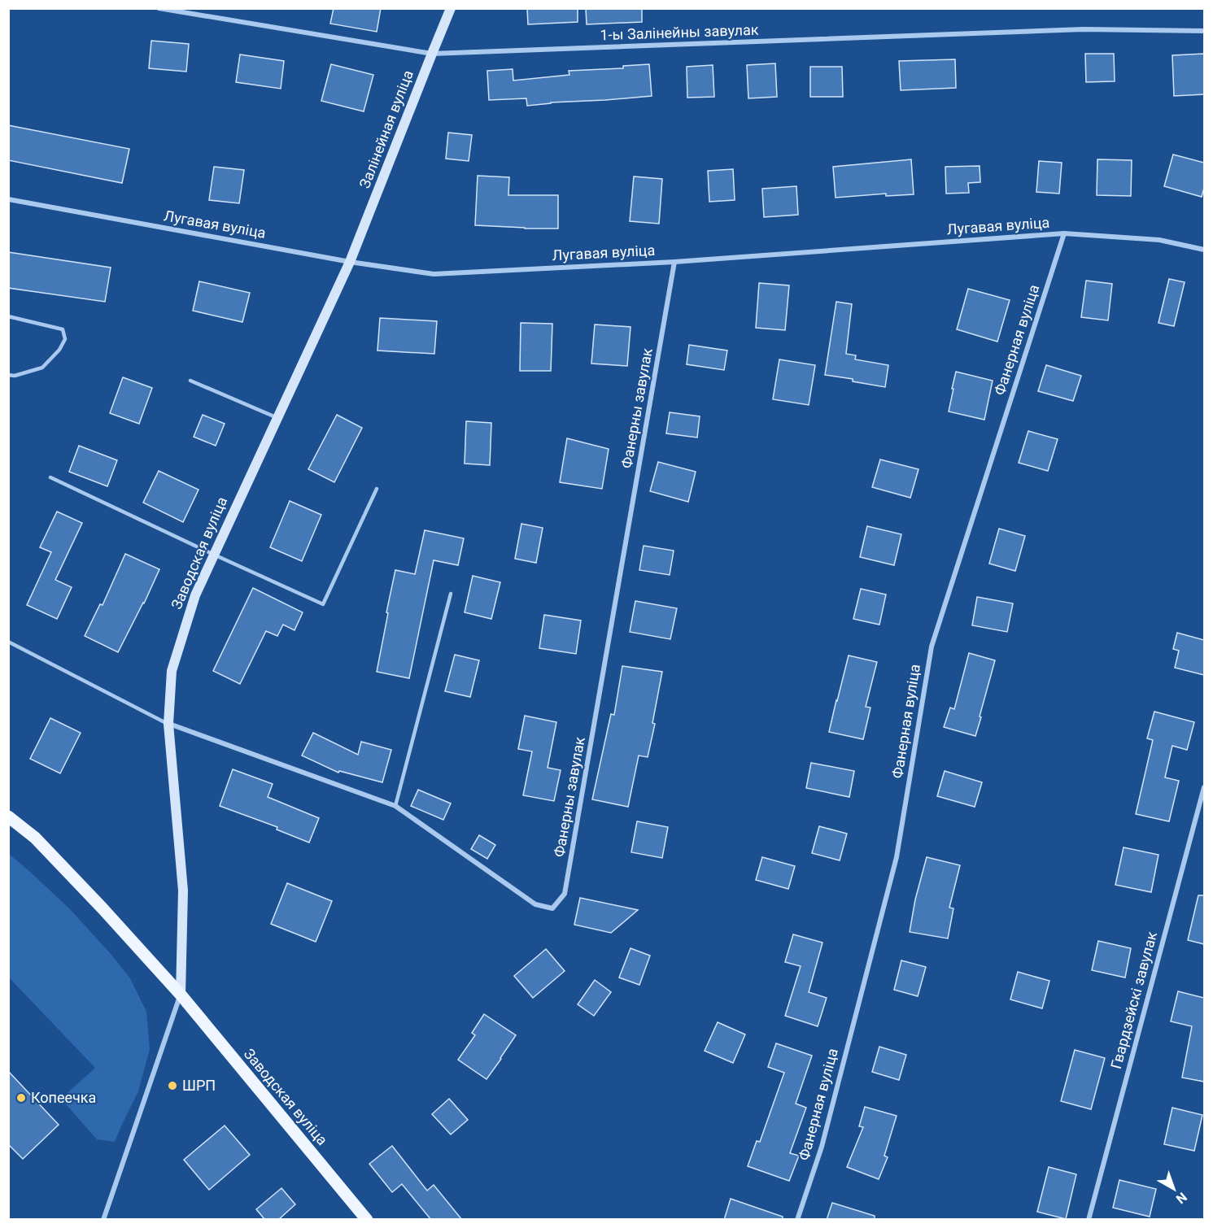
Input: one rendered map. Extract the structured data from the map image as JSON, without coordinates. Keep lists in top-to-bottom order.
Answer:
{
  "streets": {
    "main road": ["Заводская вуліца"],
    "street": [
      "1-ы Залінейны завулак",
      "Залінейная вуліца",
      "Лугавая вуліца",
      "Фанерная вуліца",
      "Фанерны завулак",
      "Гвардзейскі завулак"
    ]
  },
  "crossings": [
    ["1-ы Залінейны завулак", "Залінейная вуліца"],
    ["Залінейная вуліца", "Лугавая вуліца"],
    ["Залінейная вуліца", "Заводская вуліца"],
    ["Лугавая вуліца", "Фанерная вуліца"],
    ["Лугавая вуліца", "Фанерны завулак"],
    ["Лугавая вуліца", "Заводская вуліца"],
    ["Фанерны завулак", "Заводская вуліца"]
  ],
  "places": ["ШРП", "Копеечка"],
  "north": "bottom right"
}
